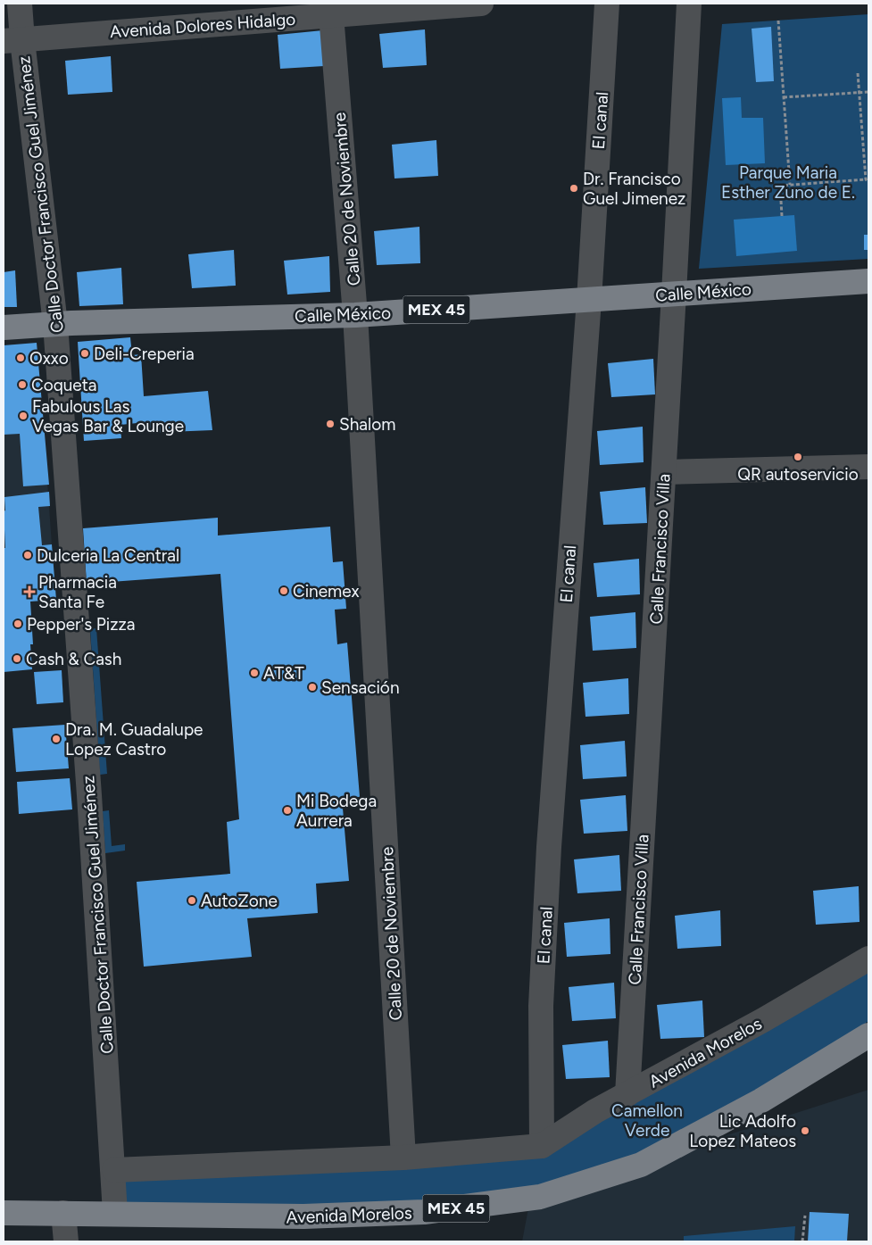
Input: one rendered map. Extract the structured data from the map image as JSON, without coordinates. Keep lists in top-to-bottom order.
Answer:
{
  "streets": {
    "main road": ["Calle México", "MEX 45", "Avenida Morelos"],
    "street": [
      "Avenida Dolores Hidalgo",
      "El canal",
      "Calle Doctor Francisco Guel Jiménez",
      "Calle 20 de Noviembre",
      "Calle Francisco Villa"
    ]
  },
  "crossings": [
    ["Avenida Dolores Hidalgo", "Calle Doctor Francisco Guel Jiménez"],
    ["Avenida Dolores Hidalgo", "Calle 20 de Noviembre"],
    ["El canal", "Calle México"],
    ["El canal", "Avenida Morelos"],
    ["Calle Doctor Francisco Guel Jiménez", "Calle México"],
    ["Calle Doctor Francisco Guel Jiménez", "Avenida Morelos"],
    ["Calle 20 de Noviembre", "Calle México"],
    ["Calle 20 de Noviembre", "Avenida Morelos"],
    ["Calle México", "Calle Francisco Villa"],
    ["Calle Francisco Villa", "Avenida Morelos"]
  ],
  "parks": ["Parque Maria Esther Zuno de E.", "Camellon Verde"],
  "places": {
    "other": [
      "Dr. Francisco Guel Jimenez",
      "Deli-Creperia",
      "Oxxo",
      "Coqueta",
      "Fabulous Las Vegas Bar & Lounge",
      "Shalom",
      "QR autoservicio",
      "Dulceria La Central",
      "Cinemex",
      "Pepper's Pizza",
      "Cash & Cash",
      "AT&T",
      "Sensación",
      "Dra. M. Guadalupe Lopez Castro",
      "Mi Bodega Aurrera",
      "AutoZone",
      "Lic Adolfo Lopez Mateos"
    ],
    "health": ["Pharmacia Santa Fe"]
  }
}
